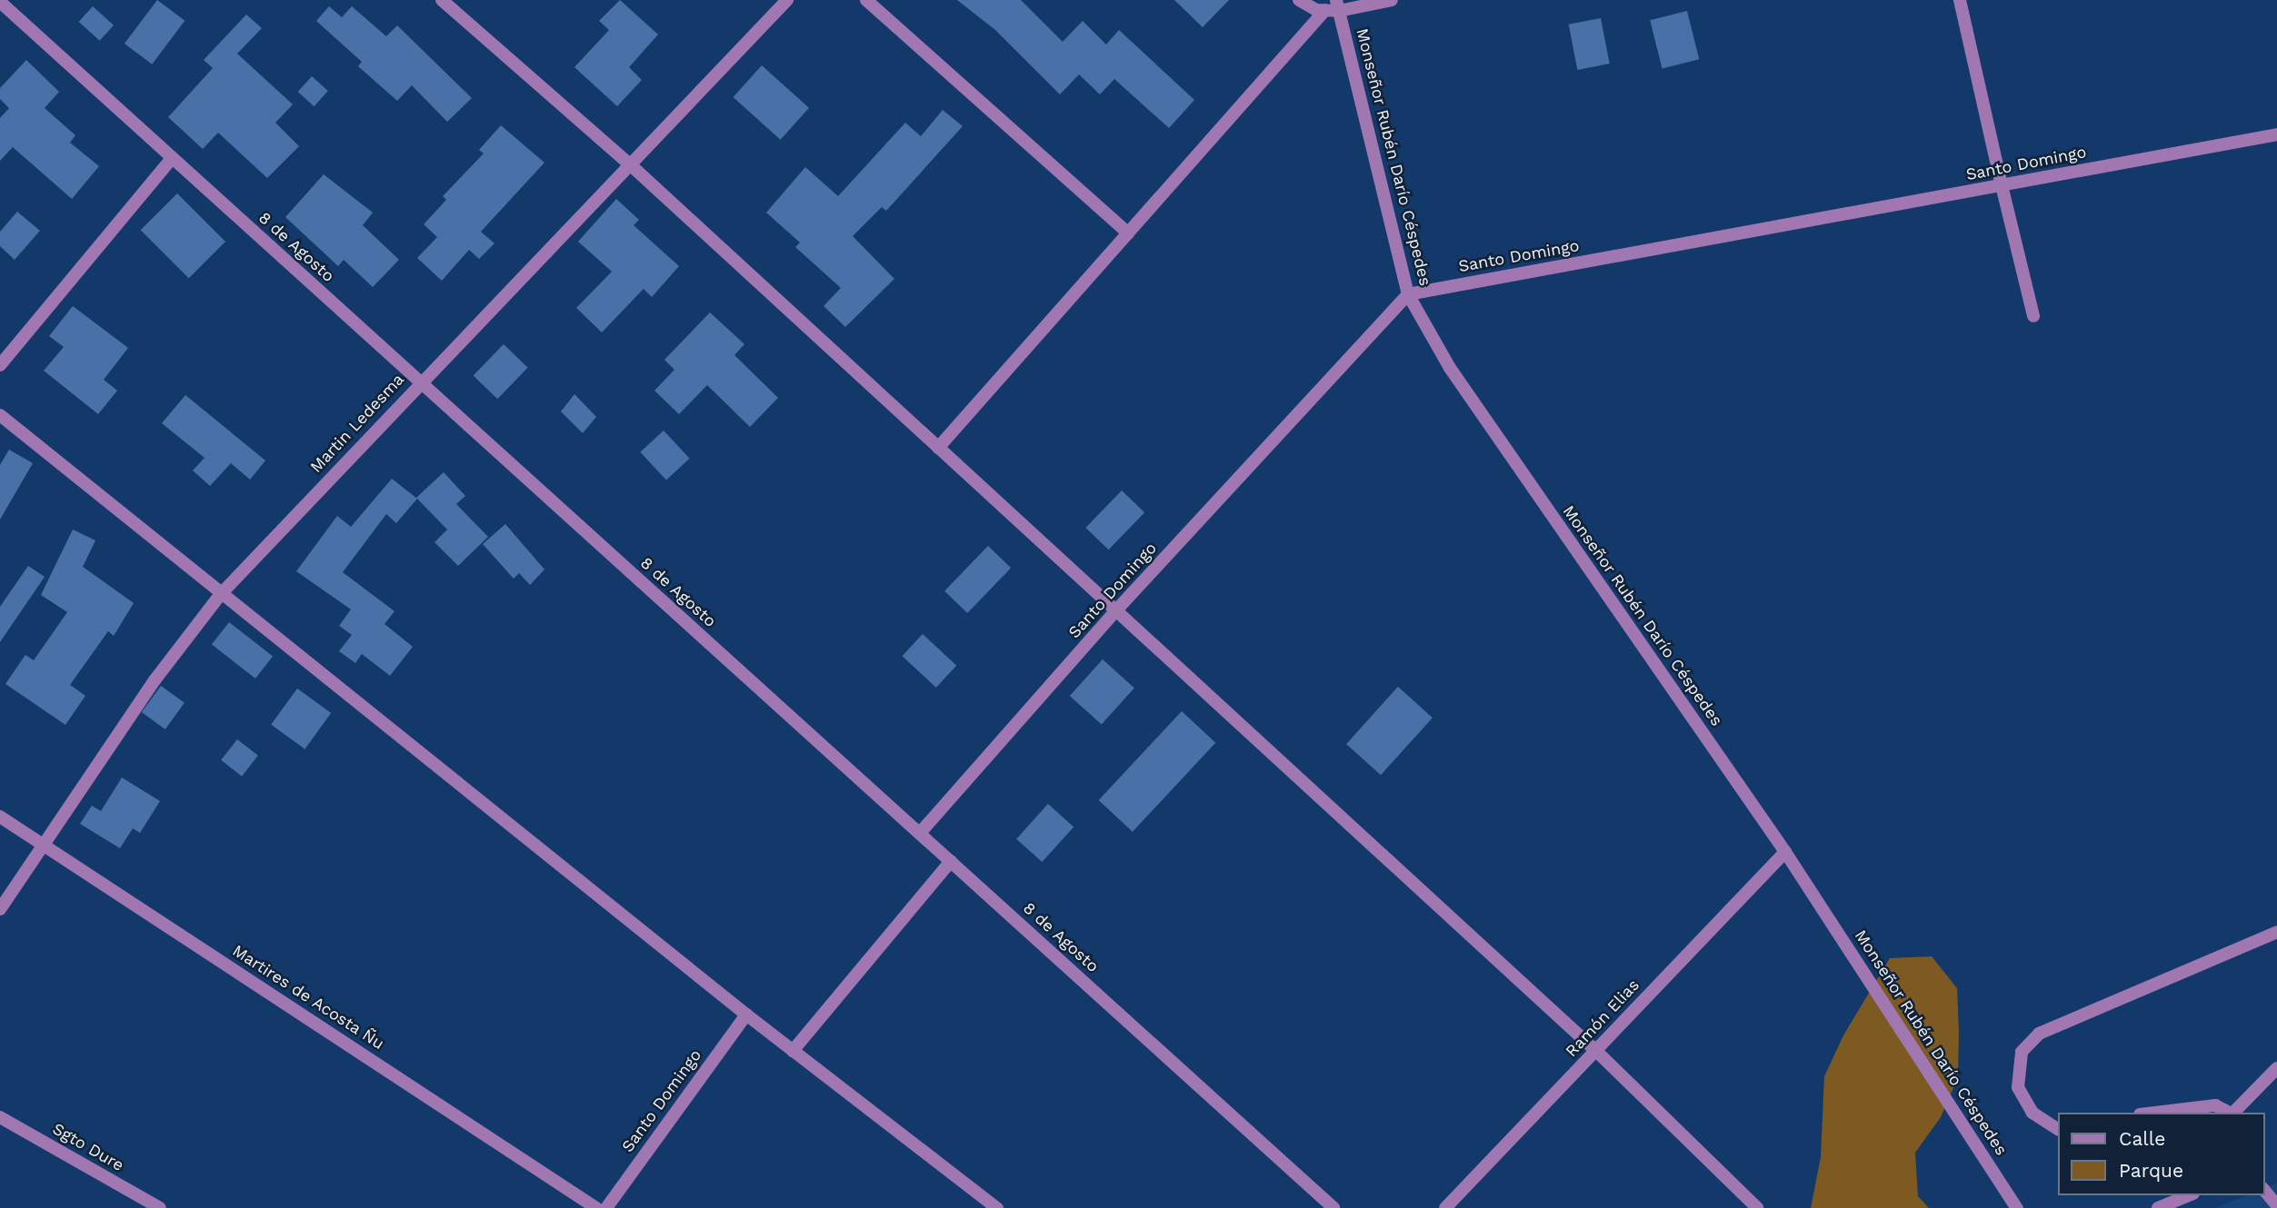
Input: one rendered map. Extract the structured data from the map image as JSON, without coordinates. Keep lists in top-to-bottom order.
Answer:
{
  "streets": {
    "street": [
      "Monseñor Rubén Darío Céspedes",
      "Santo Domingo",
      "8 de Agosto",
      "Martin Ledesma",
      "Martires de Acosta Ñu",
      "Ramón Elias",
      "Sgto Dure"
    ]
  },
  "crossings": [
    ["Monseñor Rubén Darío Céspedes", "Santo Domingo"],
    ["Monseñor Rubén Darío Céspedes", "Ramón Elias"],
    ["Santo Domingo", "8 de Agosto"],
    ["8 de Agosto", "Martin Ledesma"],
    ["Martin Ledesma", "Martires de Acosta Ñu"]
  ],
  "legend": ["Calle", "Parque"]
}
